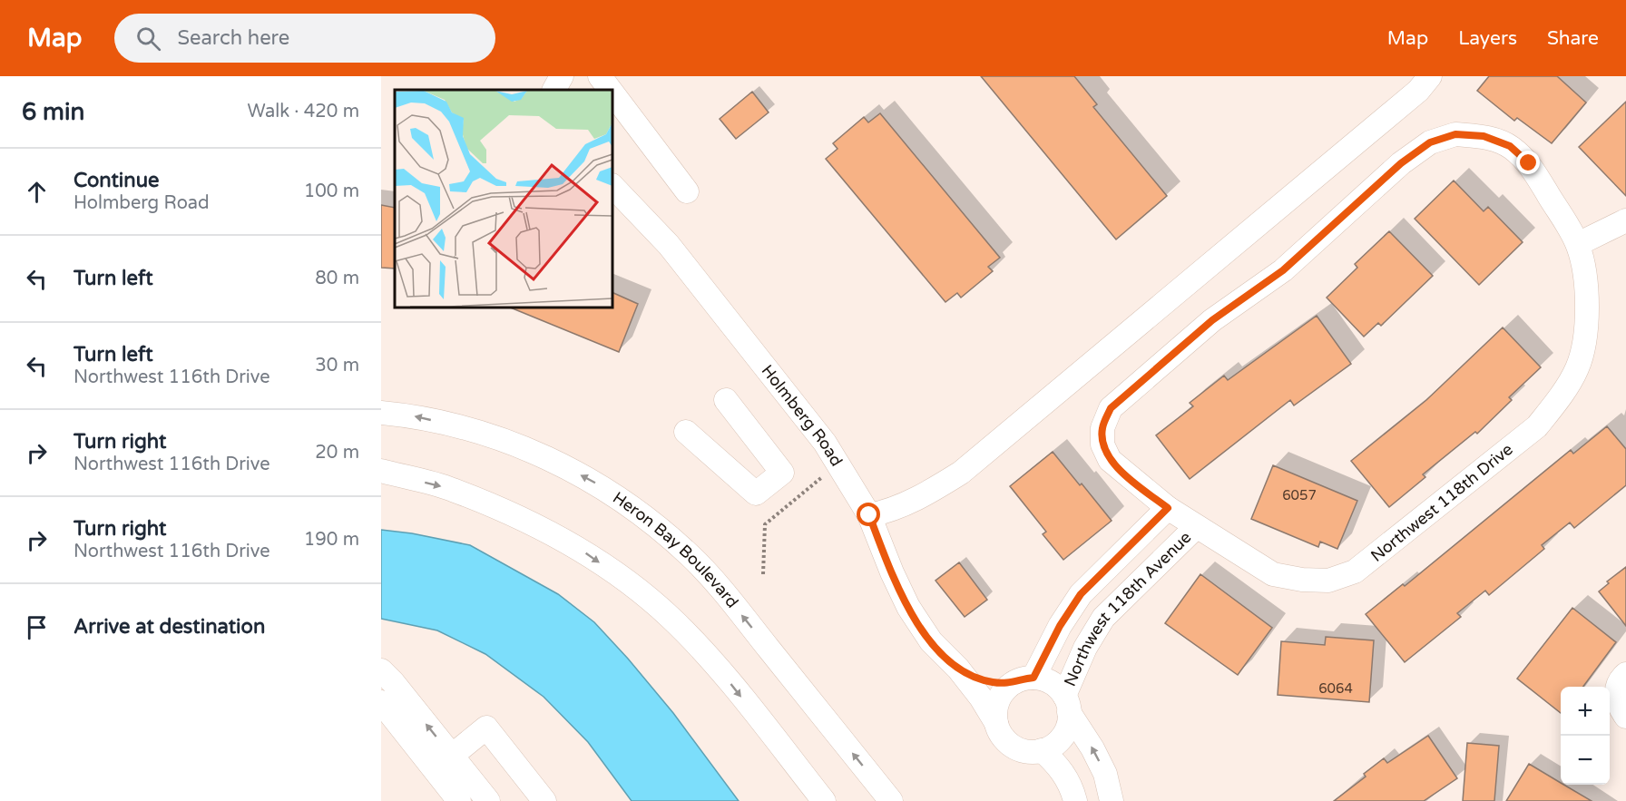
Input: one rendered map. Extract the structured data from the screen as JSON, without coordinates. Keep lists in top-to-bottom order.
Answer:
{
  "streets": {
    "street": [
      "Holmberg Road",
      "Northwest 118th Drive",
      "Heron Bay Boulevard",
      "Northwest 118th Avenue"
    ]
  },
  "crossings": [
    ["Holmberg Road", "Northwest 118th Avenue"],
    ["Northwest 118th Drive", "Northwest 118th Avenue"]
  ],
  "house_numbers": ["6057", "6064"],
  "page": {
    "header": "Map",
    "search": "Search here",
    "nav": ["Map", "Layers", "Share"],
    "heading": ["6 min", "Walk · 420 m"],
    "list": [
      ["Continue", "Holmberg Road", "100 m"],
      ["Turn left", "80 m"],
      ["Turn left", "Northwest 116th Drive", "30 m"],
      ["Turn right", "Northwest 116th Drive", "20 m"],
      ["Turn right", "Northwest 116th Drive", "190 m"],
      "Arrive at destination"
    ],
    "map_buttons": ["+", "−"]
  }
}
